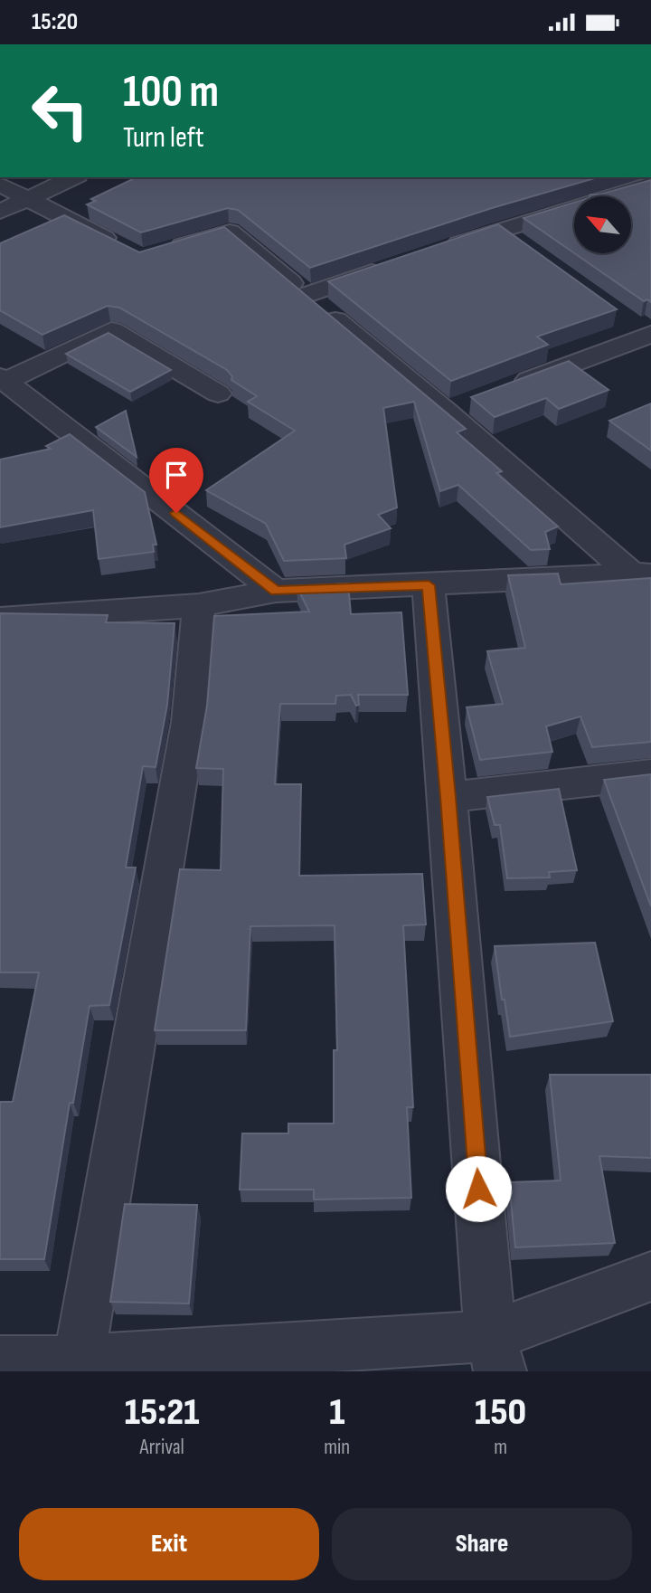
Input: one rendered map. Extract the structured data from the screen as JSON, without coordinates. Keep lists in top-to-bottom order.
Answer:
{
  "north": "top left",
  "page": {
    "status": "15:20",
    "turn": ["100 m", "Turn left"],
    "eta": [
      "15:21",
      "Arrival",
      "1",
      "min",
      "150",
      "m"
    ],
    "buttons": ["Exit", "Share"]
  }
}
